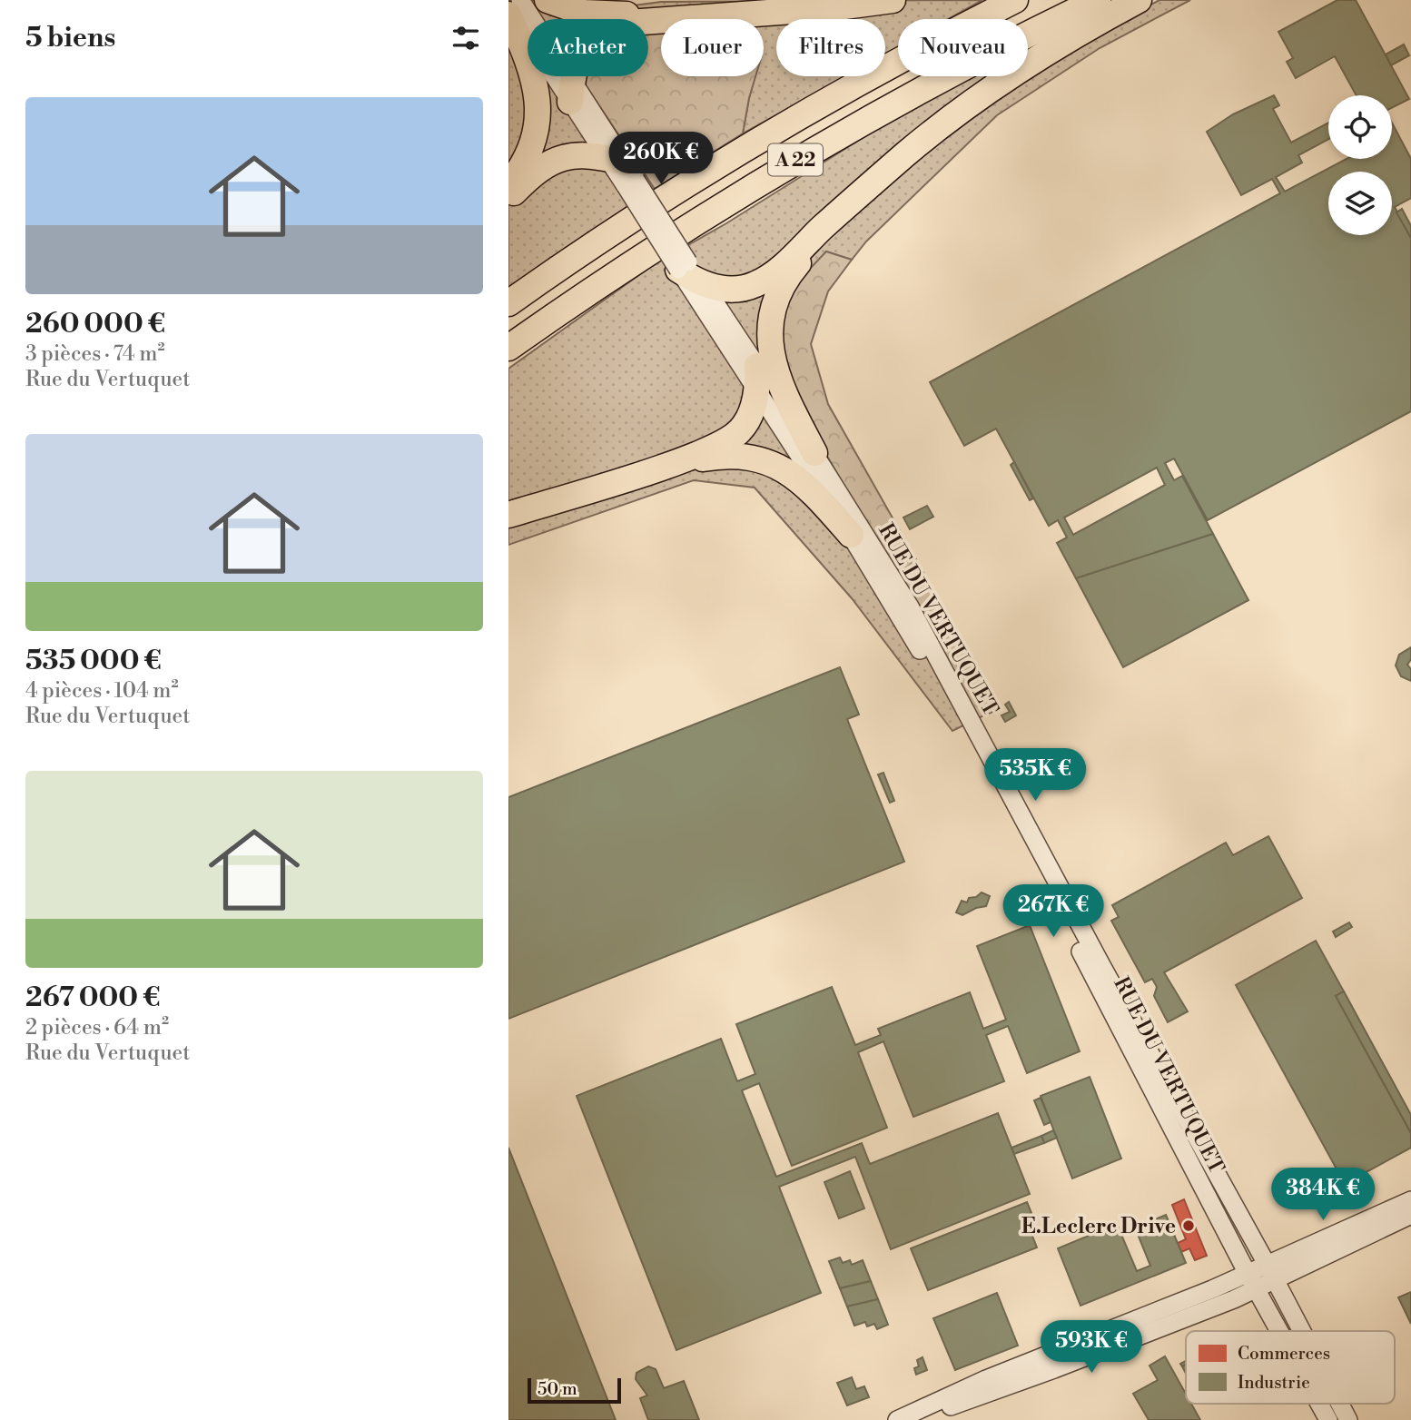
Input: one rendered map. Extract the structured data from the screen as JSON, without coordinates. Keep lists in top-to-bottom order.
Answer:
{
  "streets": {
    "highway": ["A 22"],
    "street": ["RUE DU VERTUQUET"]
  },
  "places": ["E.Leclerc Drive"],
  "legend": ["Commerces", "Industrie"],
  "scale_bar": "50 m",
  "page": {
    "heading": "5 biens",
    "chip": [
      "Acheter",
      "Louer",
      "Filtres",
      "Nouveau"
    ],
    "list": [
      {
        "name": "260 000 €",
        "note": "3 pièces · 74 m² · Rue du Vertuquet"
      },
      {
        "name": "535 000 €",
        "note": "4 pièces · 104 m² · Rue du Vertuquet"
      },
      {
        "name": "267 000 €",
        "note": "2 pièces · 64 m² · Rue du Vertuquet"
      }
    ],
    "price": [
      "260K €",
      "535K €",
      "267K €",
      "384K €",
      "593K €"
    ],
    "scale": "50 m"
  }
}
